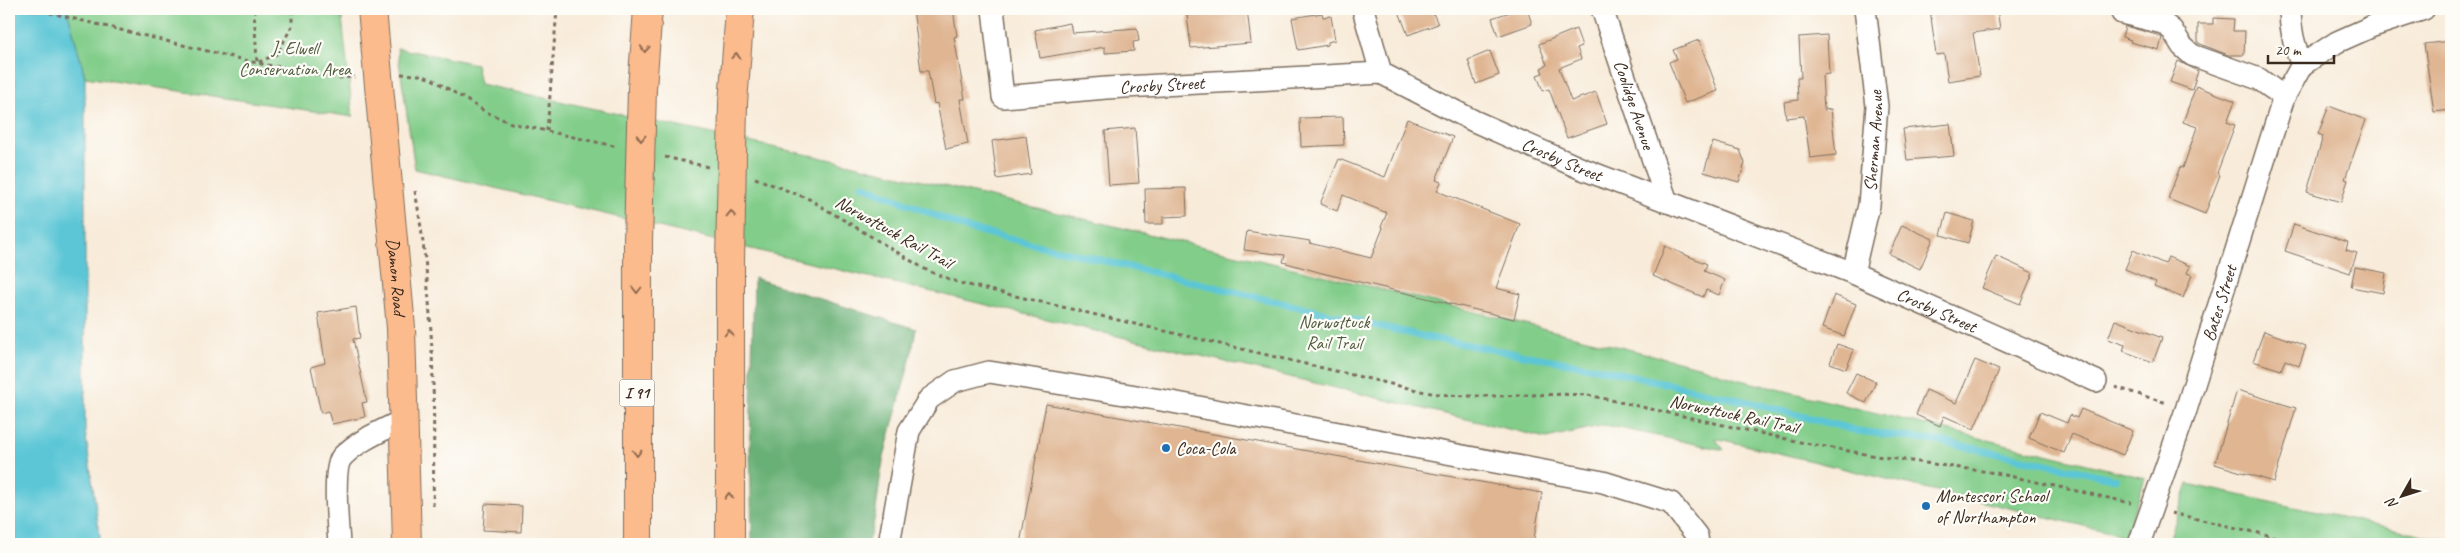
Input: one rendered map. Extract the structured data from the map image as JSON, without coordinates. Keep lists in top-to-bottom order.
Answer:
{
  "streets": {
    "main road": ["Damon Road", "I 91"],
    "street": [
      "Crosby Street",
      "Coolidge Avenue",
      "Sherman Avenue",
      "Bates Street"
    ],
    "path": ["Norwottuck Rail Trail"]
  },
  "crossings": [
    ["Crosby Street", "Coolidge Avenue"],
    ["Crosby Street", "Sherman Avenue"]
  ],
  "parks": ["J. Elwell Conservation Area", "Norwottuck Rail Trail"],
  "places": ["Coca-Cola", "Montessori School of Northampton"],
  "scale_bar": "20 m",
  "north": "bottom left"
}
